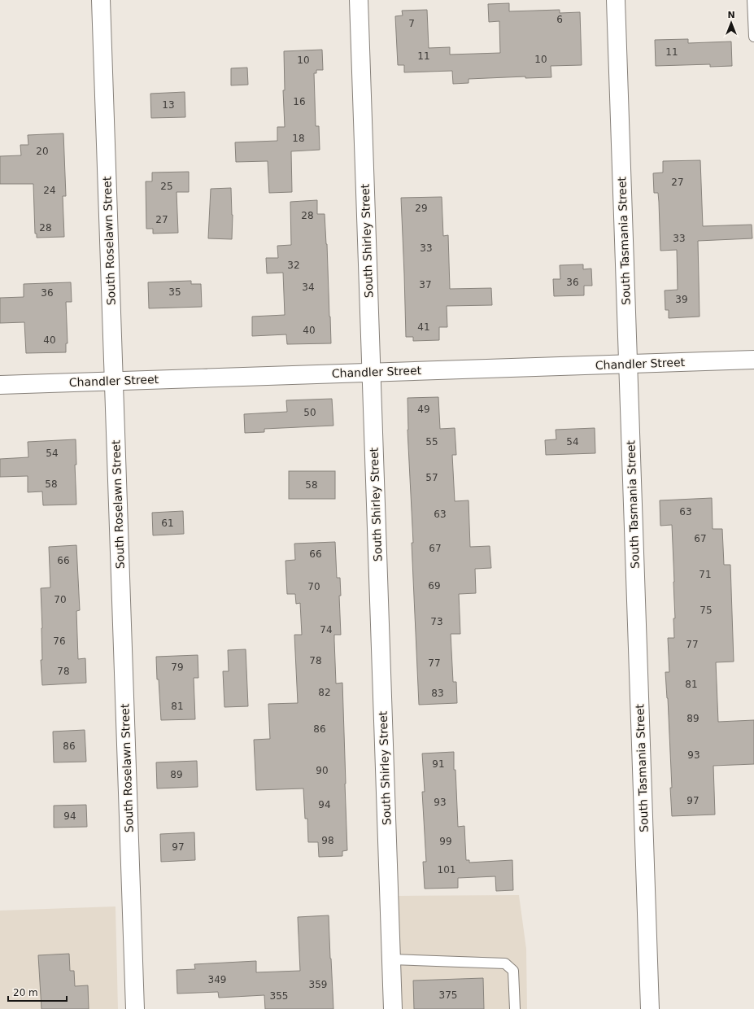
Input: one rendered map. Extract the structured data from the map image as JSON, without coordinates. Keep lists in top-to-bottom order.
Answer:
{
  "streets": {
    "street": [
      "South Roselawn Street",
      "South Shirley Street",
      "South Tasmania Street",
      "Chandler Street"
    ]
  },
  "crossings": [
    ["South Roselawn Street", "Chandler Street"],
    ["South Shirley Street", "Chandler Street"],
    ["South Tasmania Street", "Chandler Street"]
  ],
  "house_numbers": [
    "6",
    "7",
    "11",
    "11",
    "10",
    "10",
    "16",
    "13",
    "18",
    "20",
    "27",
    "25",
    "24",
    "29",
    "28",
    "27",
    "28",
    "33",
    "33",
    "32",
    "36",
    "37",
    "34",
    "35",
    "36",
    "39",
    "41",
    "40",
    "40",
    "49",
    "50",
    "55",
    "54",
    "54",
    "57",
    "58",
    "58",
    "63",
    "63",
    "61",
    "67",
    "67",
    "66",
    "66",
    "71",
    "69",
    "70",
    "70",
    "75",
    "73",
    "74",
    "76",
    "77",
    "78",
    "77",
    "79",
    "78",
    "81",
    "82",
    "83",
    "81",
    "89",
    "86",
    "86",
    "93",
    "91",
    "90",
    "89",
    "97",
    "93",
    "94",
    "94",
    "98",
    "99",
    "97",
    "101",
    "349",
    "359",
    "375",
    "355"
  ],
  "scale_bar": "20 m",
  "north": "top"
}
